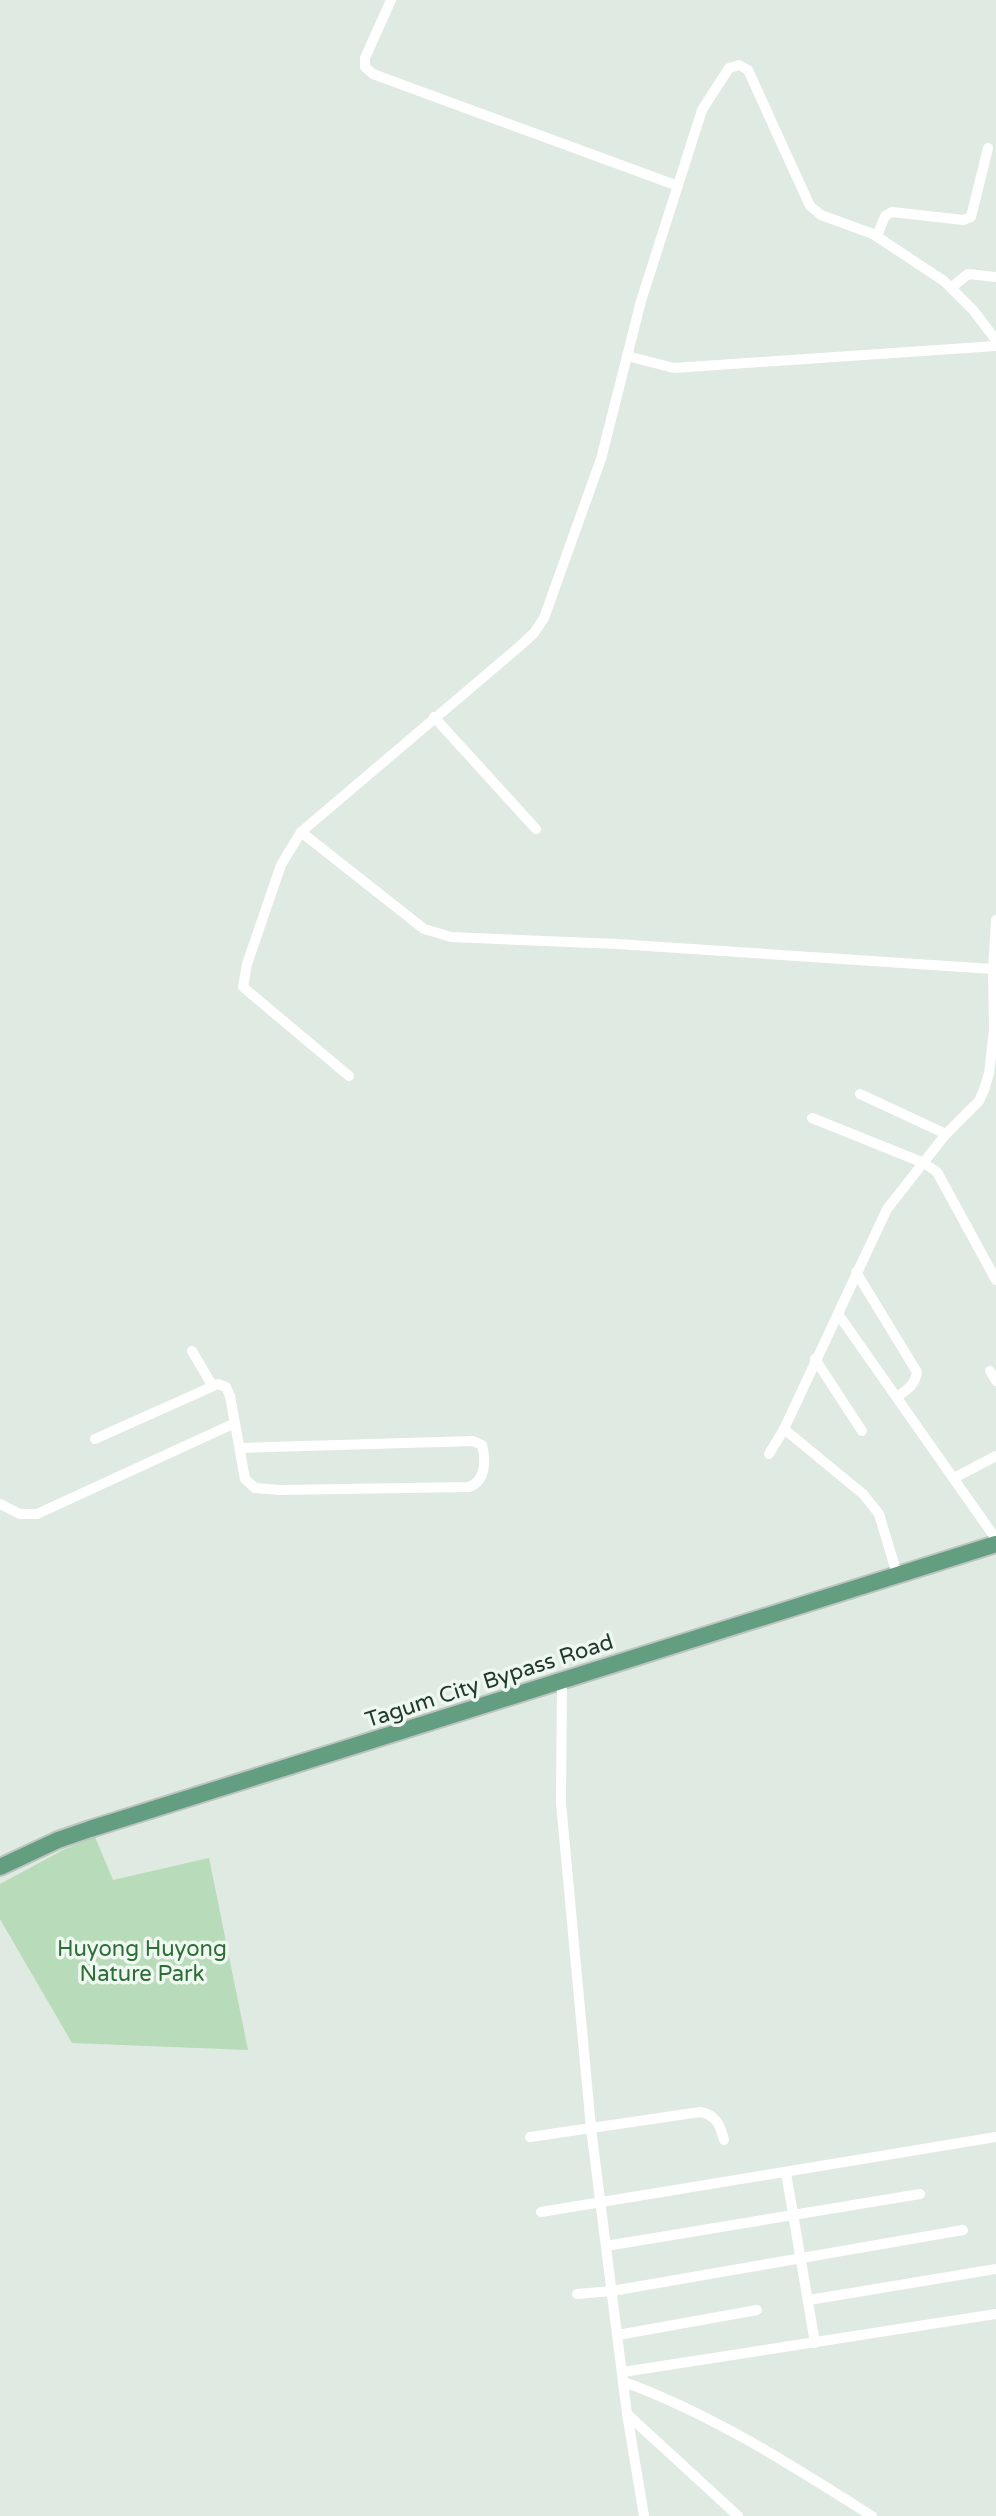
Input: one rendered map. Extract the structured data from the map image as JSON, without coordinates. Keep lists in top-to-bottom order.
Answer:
{
  "streets": {
    "main road": ["Tagum City Bypass Road"]
  },
  "parks": ["Huyong Huyong Nature Park"]
}
